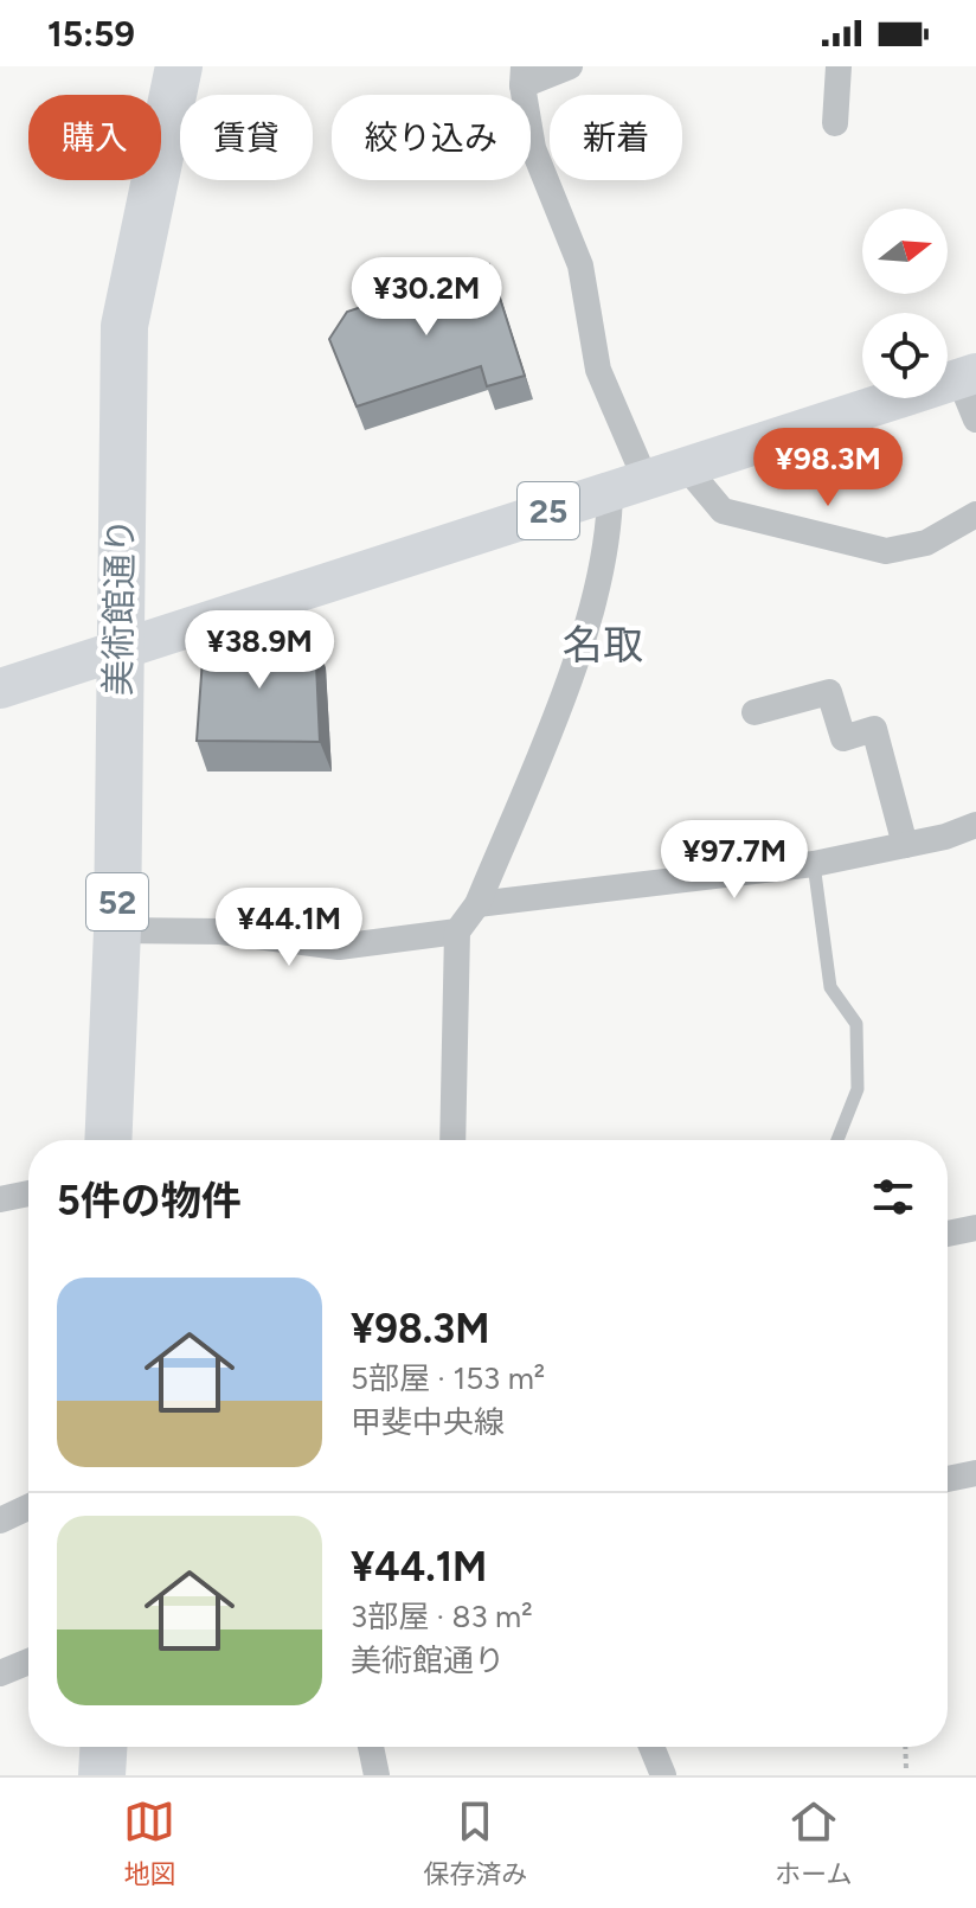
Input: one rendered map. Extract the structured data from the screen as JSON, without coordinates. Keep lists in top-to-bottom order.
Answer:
{
  "streets": {
    "highway": ["美術館通り", "52"],
    "main road": ["25"]
  },
  "crossings": [
    ["25", "美術館通り"]
  ],
  "districts": ["名取"],
  "north": "right",
  "page": {
    "status": "15:59",
    "chip": [
      "購入",
      "賃貸",
      "絞り込み",
      "新着"
    ],
    "price": [
      "¥30.2M",
      "¥98.3M",
      "¥38.9M",
      "¥97.7M",
      "¥44.1M"
    ],
    "heading": "5件の物件",
    "list": [
      {
        "name": "¥98.3M",
        "note": "5部屋 · 153 m² · 甲斐中央線"
      },
      {
        "name": "¥44.1M",
        "note": "3部屋 · 83 m² · 美術館通り"
      }
    ],
    "tabs": ["地図", "保存済み", "ホーム"]
  }
}
